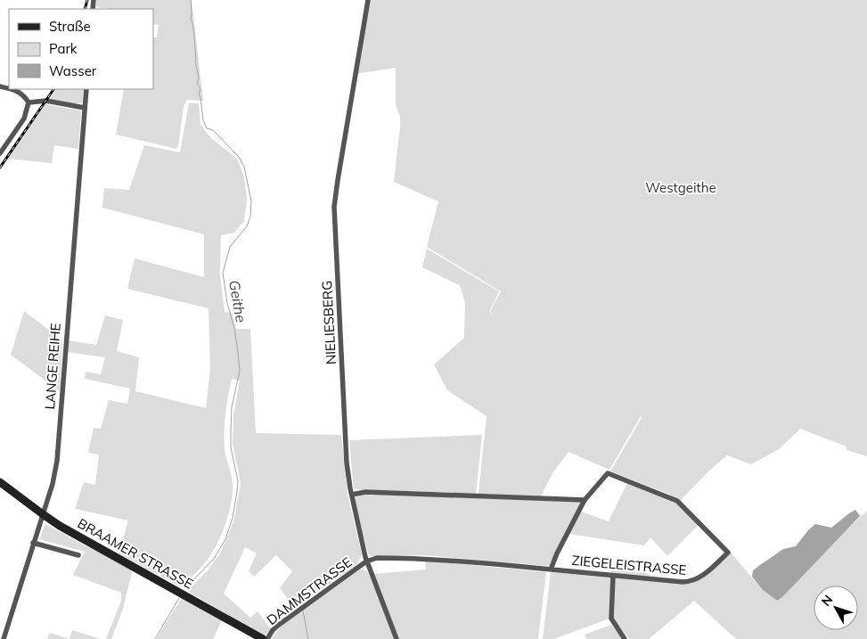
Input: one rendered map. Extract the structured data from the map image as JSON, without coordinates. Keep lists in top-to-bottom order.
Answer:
{
  "streets": {
    "street": [
      "NIELIESBERG",
      "LANGE REIHE",
      "BRAAMER STRASSE",
      "ZIEGELEISTRASSE",
      "DAMMSTRASSE"
    ]
  },
  "crossings": [
    ["NIELIESBERG", "ZIEGELEISTRASSE"],
    ["NIELIESBERG", "DAMMSTRASSE"],
    ["LANGE REIHE", "BRAAMER STRASSE"],
    ["ZIEGELEISTRASSE", "DAMMSTRASSE"]
  ],
  "water": ["Geithe"],
  "parks": ["Westgeithe"],
  "legend": ["Straße", "Park", "Wasser"],
  "north": "top left"
}
